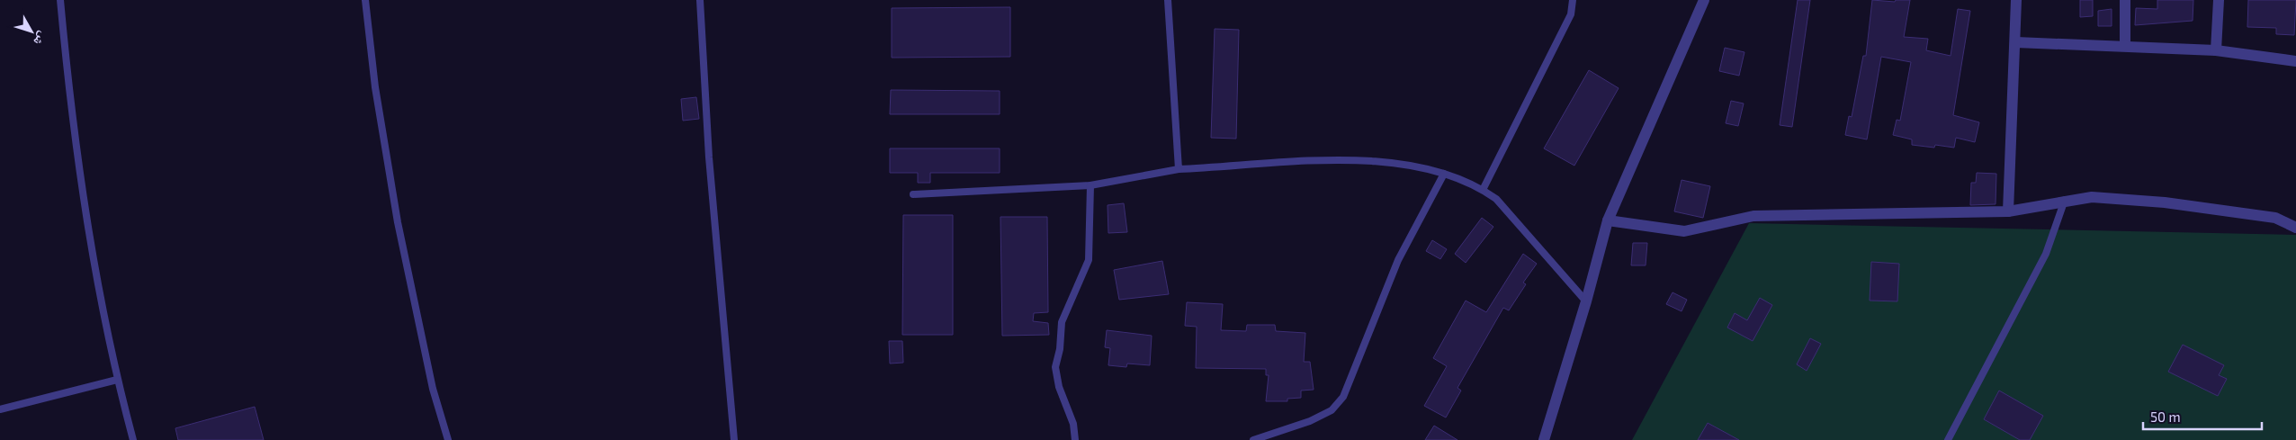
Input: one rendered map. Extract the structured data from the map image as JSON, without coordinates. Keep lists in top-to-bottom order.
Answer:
{
  "scale_bar": "50 m",
  "north": "bottom right"
}
